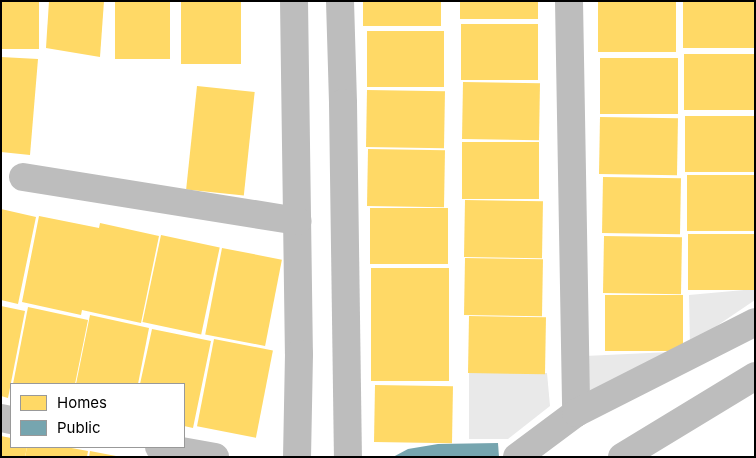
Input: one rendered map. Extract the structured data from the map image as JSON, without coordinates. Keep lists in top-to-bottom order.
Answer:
{
  "legend": ["Homes", "Public"]
}
